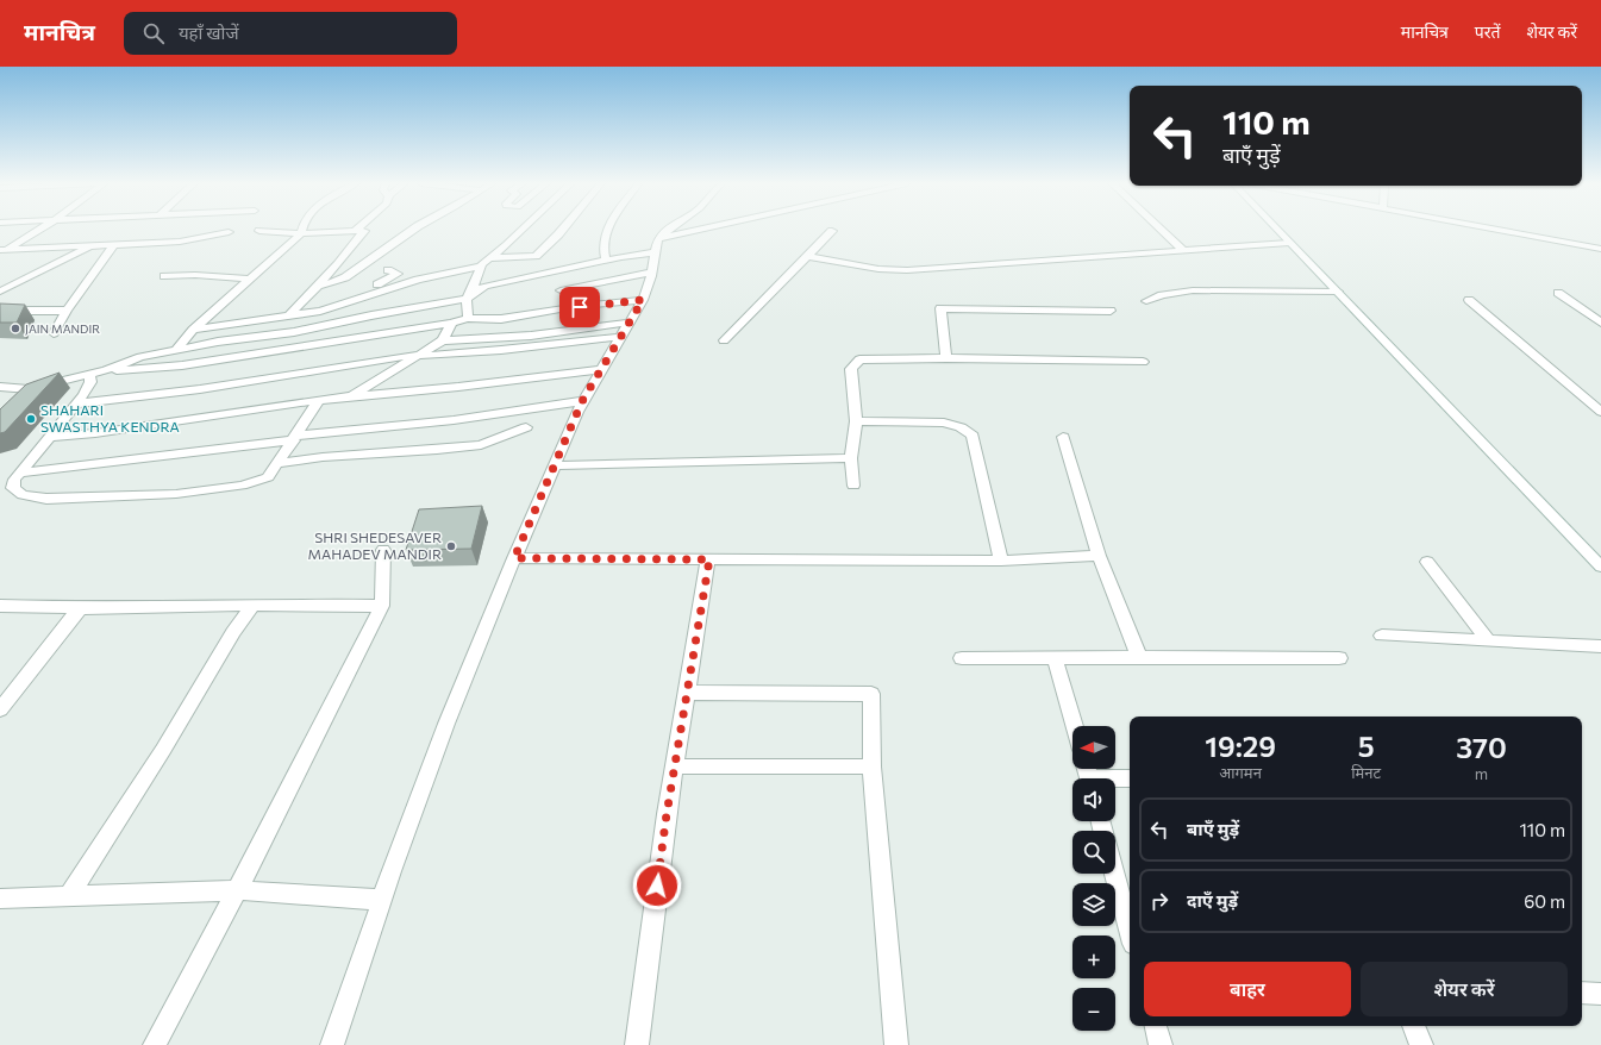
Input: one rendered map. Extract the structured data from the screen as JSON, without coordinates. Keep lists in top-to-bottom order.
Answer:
{
  "places": ["JAIN MANDIR", "SHAHARI SWASTHYA KENDRA", "SHRI SHEDESAVER MAHADEV MANDIR"],
  "north": "left",
  "page": {
    "header": "मानचित्र",
    "search": "यहाँ खोजें",
    "nav": ["मानचित्र", "परतें", "शेयर करें"],
    "turn": ["110 m", "बाएँ मुड़ें"],
    "eta": [
      "19:29",
      "आगमन",
      "5",
      "मिनट",
      "370",
      "m"
    ],
    "map_buttons": ["+", "−"],
    "list": [
      {
        "name": "बाएँ मुड़ें",
        "value": "110 m"
      },
      {
        "name": "दाएँ मुड़ें",
        "value": "60 m"
      }
    ],
    "buttons": ["बाहर", "शेयर करें"]
  }
}
